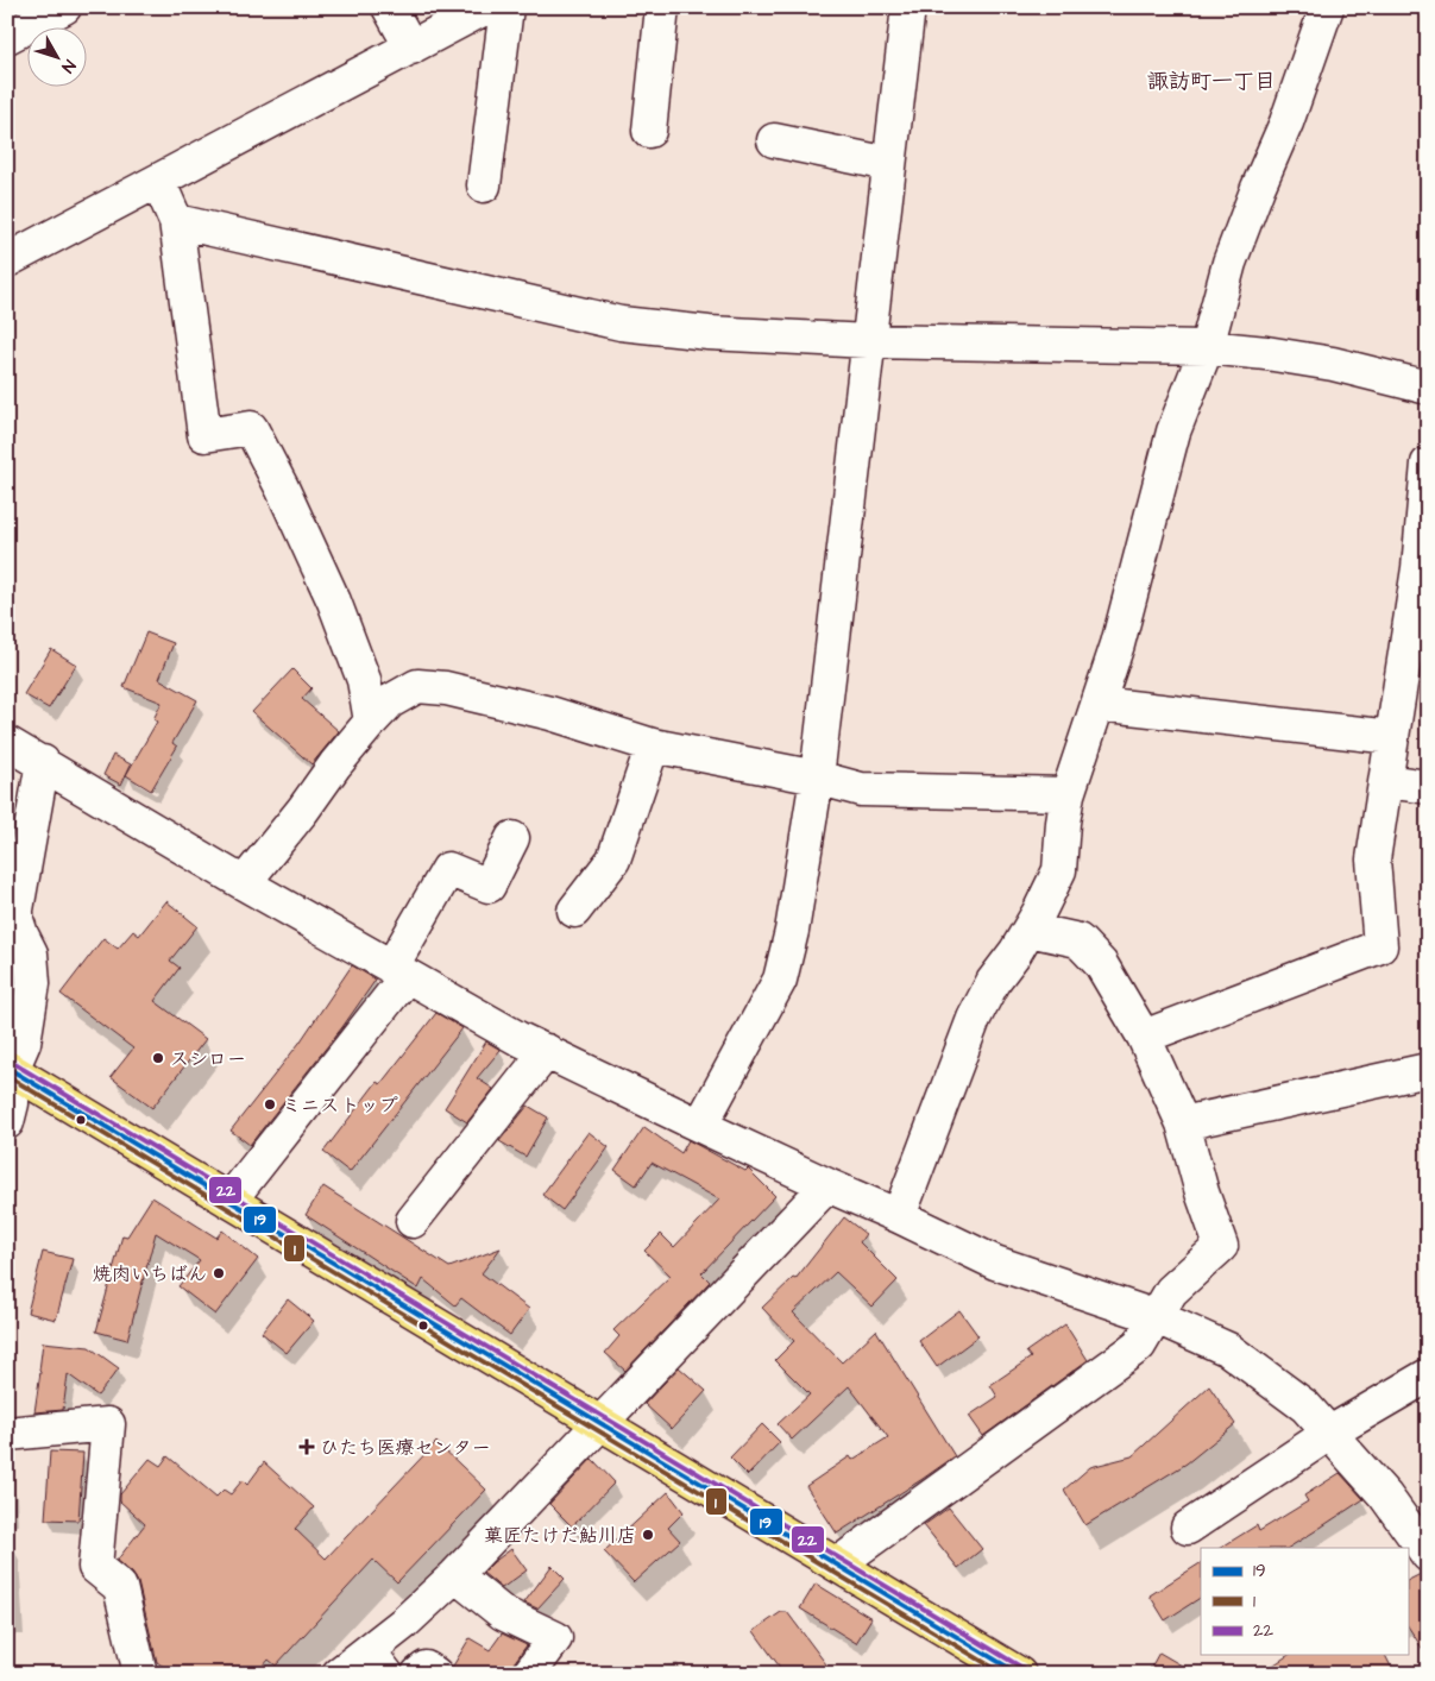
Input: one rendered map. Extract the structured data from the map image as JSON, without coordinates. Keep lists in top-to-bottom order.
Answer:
{
  "districts": ["諏訪町一丁目"],
  "places": {
    "other": [
      "スシロー",
      "ミニストップ",
      "焼肉いちばん",
      "菓匠たけだ鮎川店"
    ],
    "health": ["ひたち医療センター"]
  },
  "lines": ["transit line 22", "transit line 19", "transit line 1"],
  "legend": ["19", "1", "22"],
  "north": "bottom right"
}
